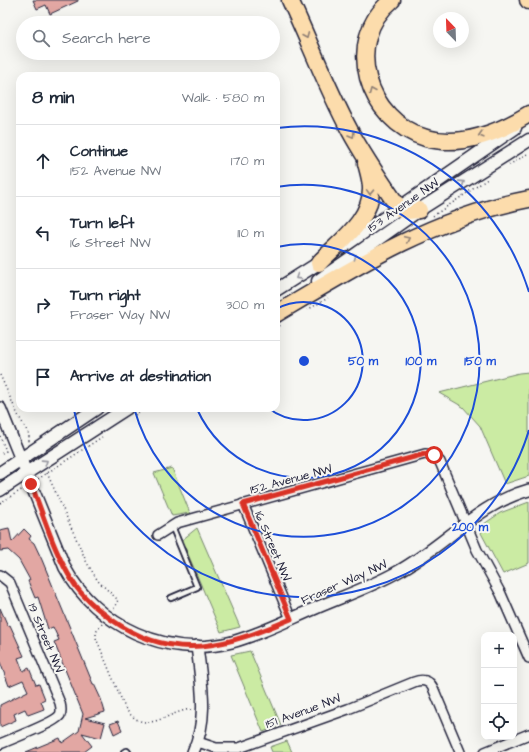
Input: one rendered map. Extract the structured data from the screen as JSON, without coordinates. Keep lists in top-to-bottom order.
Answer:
{
  "streets": {
    "main road": ["153 Avenue NW"],
    "street": [
      "152 Avenue NW",
      "16 Street NW",
      "Fraser Way NW",
      "19 Street NW",
      "151 Avenue NW"
    ]
  },
  "crossings": [
    ["152 Avenue NW", "16 Street NW"],
    ["152 Avenue NW", "Fraser Way NW"],
    ["16 Street NW", "Fraser Way NW"]
  ],
  "north": "top left",
  "page": {
    "search": "Search here",
    "heading": ["8 min", "Walk · 580 m"],
    "list": [
      ["Continue", "152 Avenue NW", "170 m"],
      ["Turn left", "16 Street NW", "110 m"],
      ["Turn right", "Fraser Way NW", "300 m"],
      "Arrive at destination"
    ],
    "map_buttons": ["+", "−"]
  },
  "rings": [
    "50 m",
    "100 m",
    "150 m",
    "200 m"
  ]
}
